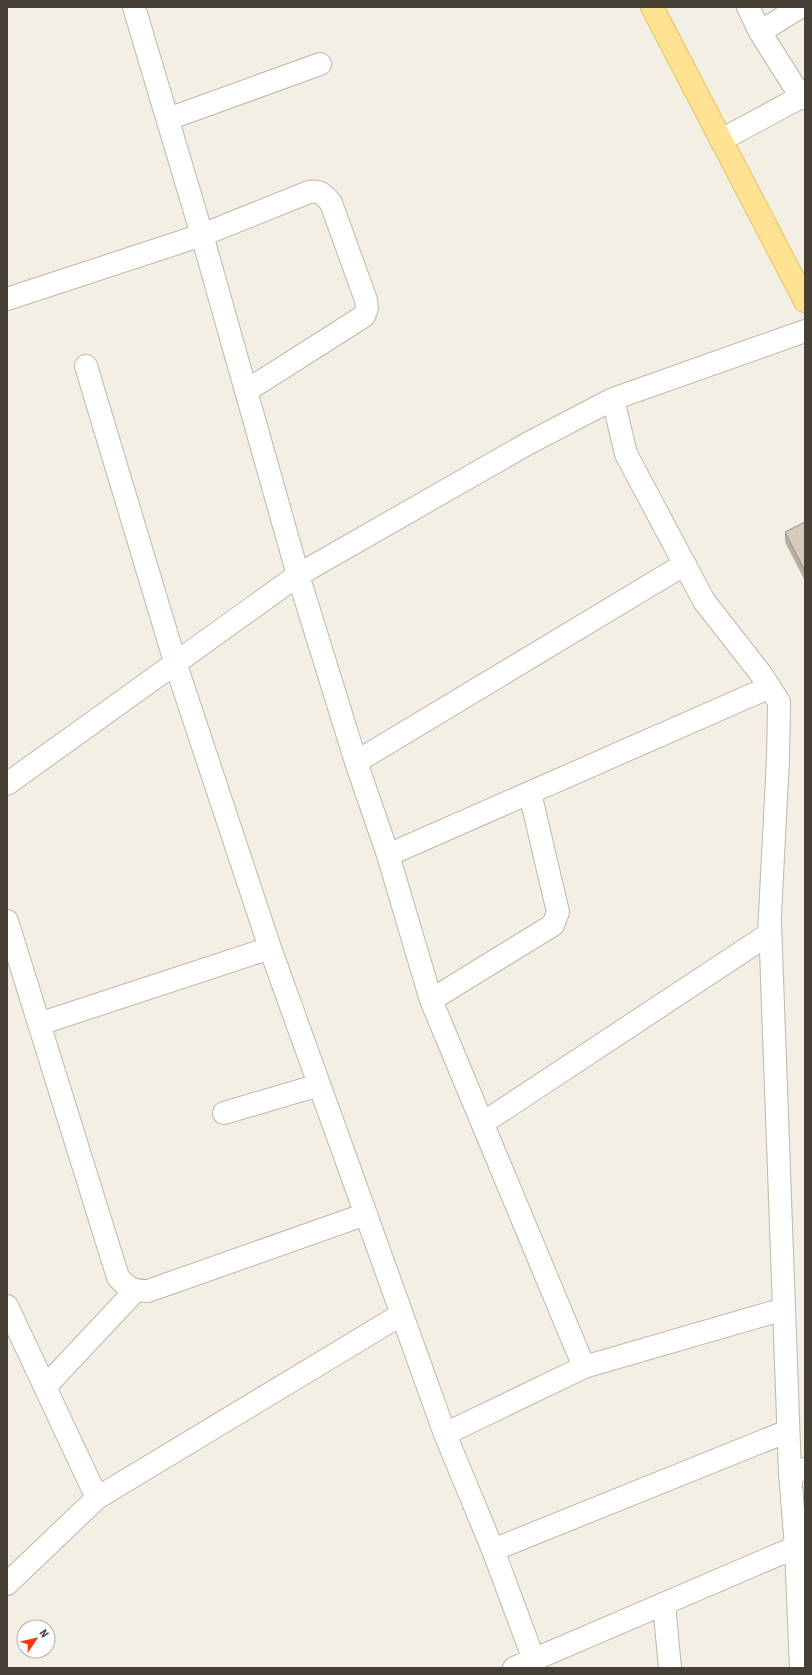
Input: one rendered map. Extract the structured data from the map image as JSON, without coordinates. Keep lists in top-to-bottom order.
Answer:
{
  "north": "top right"
}
